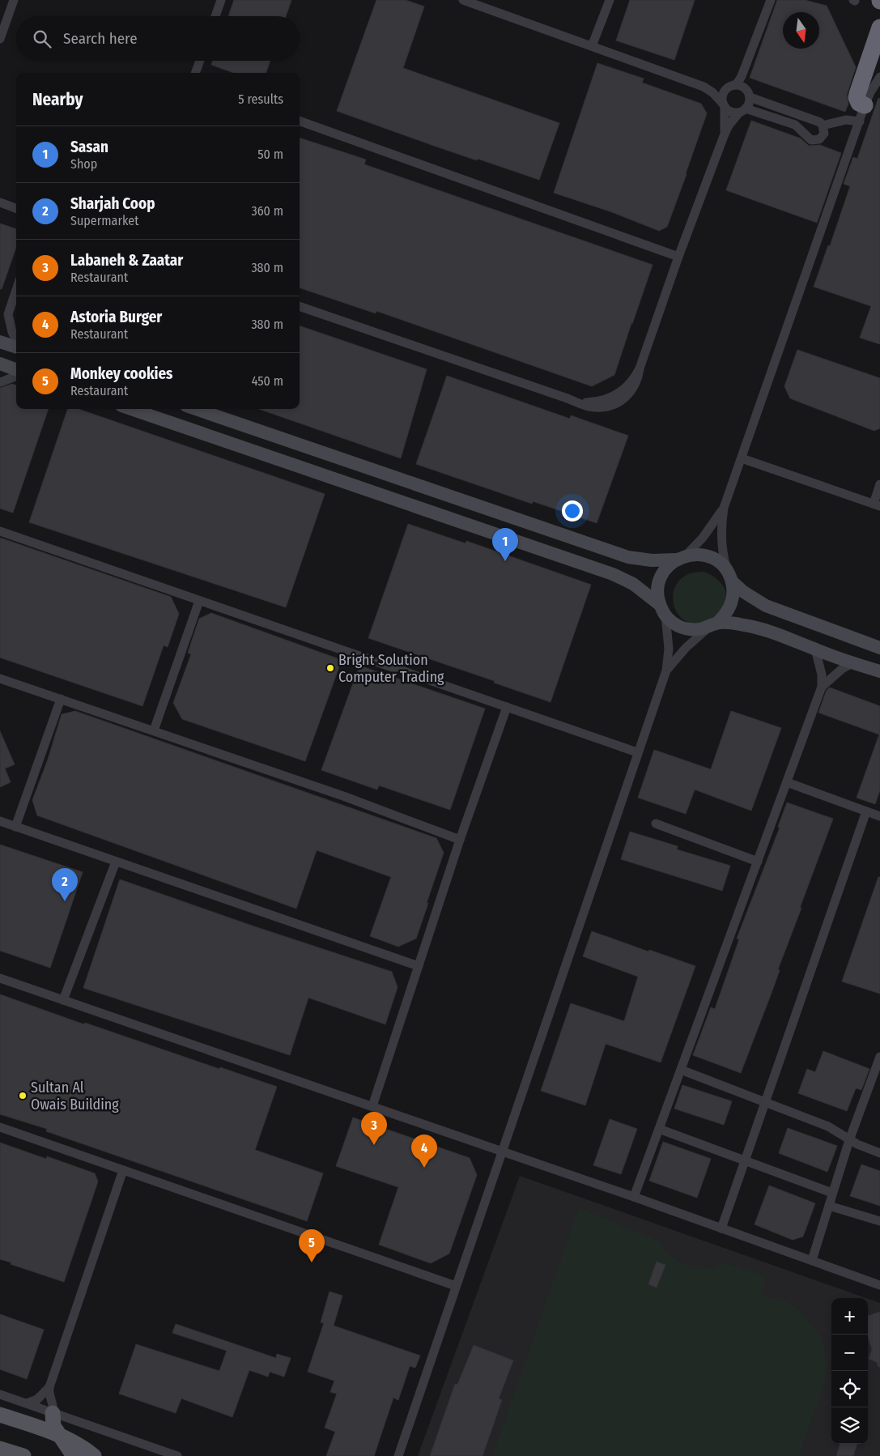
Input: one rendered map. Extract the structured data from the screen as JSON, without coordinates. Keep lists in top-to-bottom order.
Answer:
{
  "places": ["Bright Solution Computer Trading", "Sultan Al Owais Building"],
  "north": "bottom",
  "page": {
    "search": "Search here",
    "heading": ["Nearby", "5 results"],
    "list": [
      {
        "mark": "1",
        "name": "Sasan",
        "note": "Shop",
        "value": "50 m"
      },
      {
        "mark": "2",
        "name": "Sharjah Coop",
        "note": "Supermarket",
        "value": "360 m"
      },
      {
        "mark": "3",
        "name": "Labaneh & Zaatar",
        "note": "Restaurant",
        "value": "380 m"
      },
      {
        "mark": "4",
        "name": "Astoria Burger",
        "note": "Restaurant",
        "value": "380 m"
      },
      {
        "mark": "5",
        "name": "Monkey cookies",
        "note": "Restaurant",
        "value": "450 m"
      }
    ],
    "pins": [
      "1",
      "2",
      "3",
      "4",
      "5"
    ],
    "map_buttons": ["+", "−"]
  }
}
